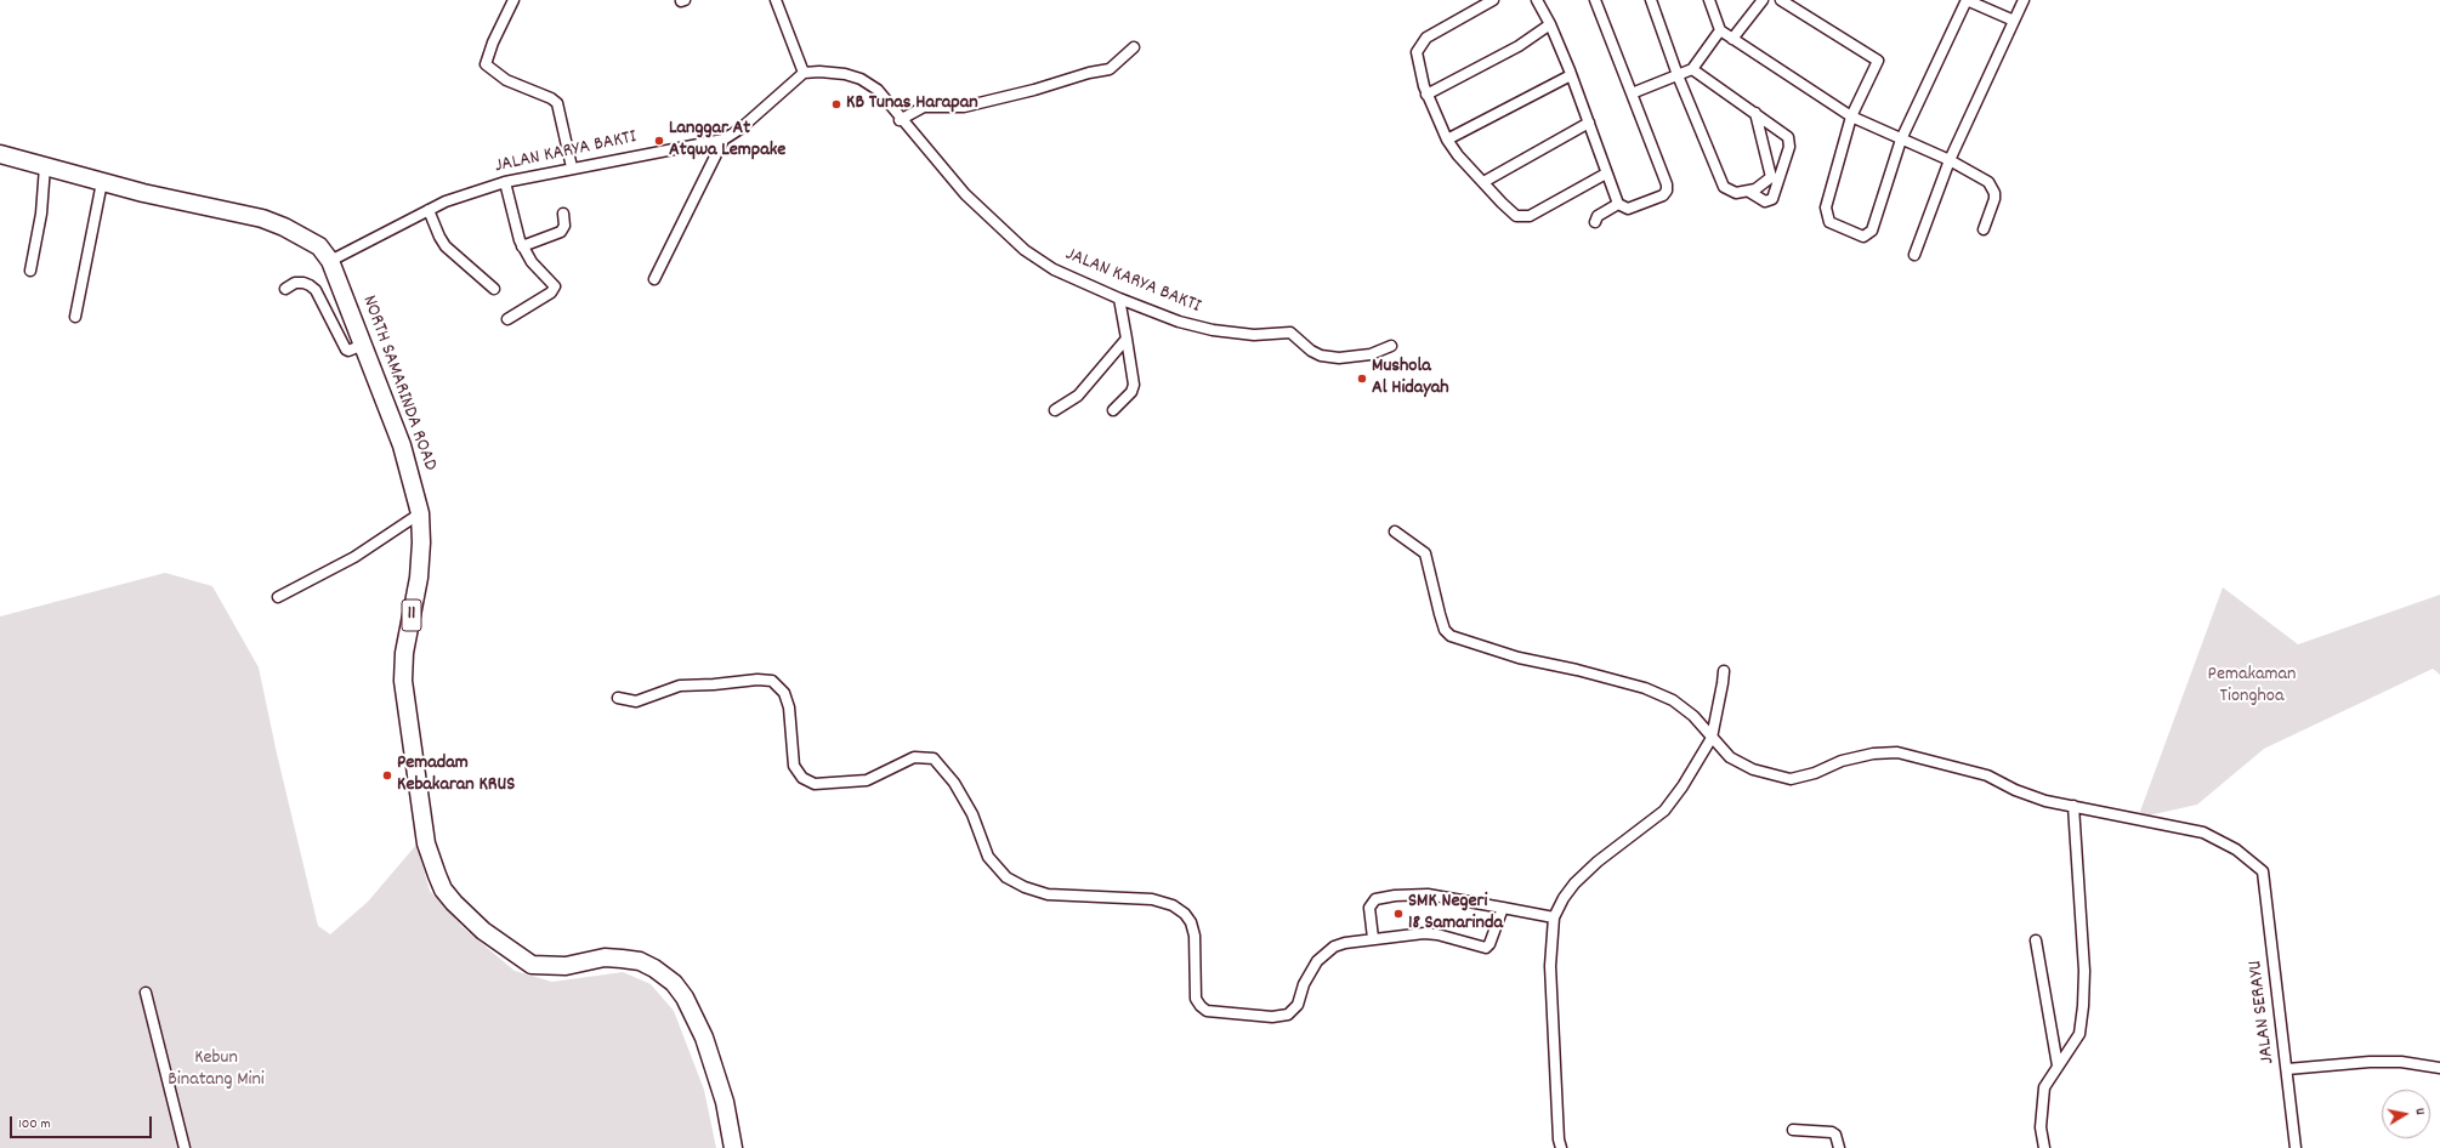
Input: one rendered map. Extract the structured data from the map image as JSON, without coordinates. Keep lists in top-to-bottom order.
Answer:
{
  "streets": {
    "highway": ["NORTH SAMARINDA ROAD", "11"],
    "street": ["JALAN KARYA BAKTI", "JALAN SERAYU"]
  },
  "crossings": [
    ["JALAN KARYA BAKTI", "NORTH SAMARINDA ROAD"]
  ],
  "parks": ["Pemakaman Tionghoa", "Kebun Binatang Mini"],
  "places": [
    "KB Tunas Harapan",
    "Langgar At Atqwa Lempake",
    "Mushola Al Hidayah",
    "Pemadam Kebakaran KRUS",
    "SMK Negeri 18 Samarinda"
  ],
  "scale_bar": "100 m",
  "north": "right"
}
